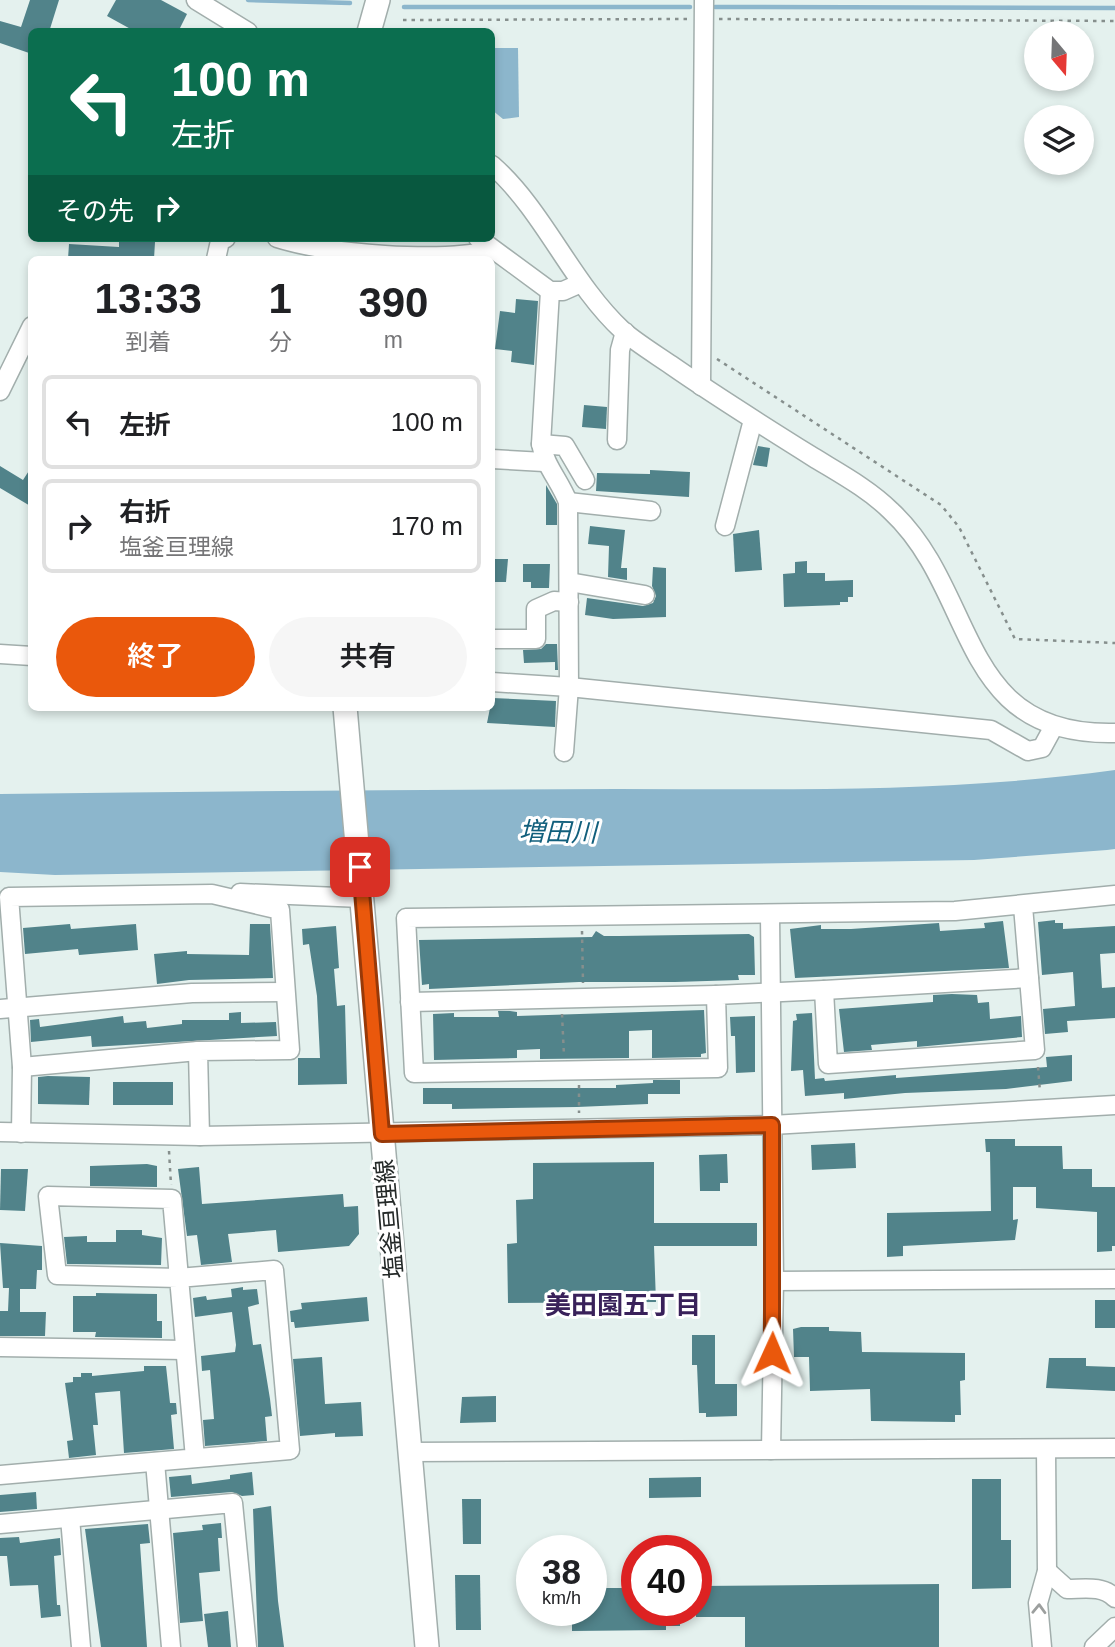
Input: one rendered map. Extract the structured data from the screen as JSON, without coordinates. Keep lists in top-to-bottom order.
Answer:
{
  "streets": {
    "main road": ["塩釜亘理線"]
  },
  "districts": ["美田園五丁目"],
  "water": ["増田川"],
  "north": "bottom",
  "page": {
    "turn": ["100 m", "左折"],
    "then": "その先",
    "eta": [
      "13:33",
      "到着",
      "1",
      "分",
      "390",
      "m"
    ],
    "list": [
      {
        "name": "左折",
        "value": "100 m"
      },
      {
        "name": "右折",
        "note": "塩釜亘理線",
        "value": "170 m"
      }
    ],
    "buttons": ["終了", "共有"],
    "speed": "38 km/h",
    "limit": "40"
  }
}
